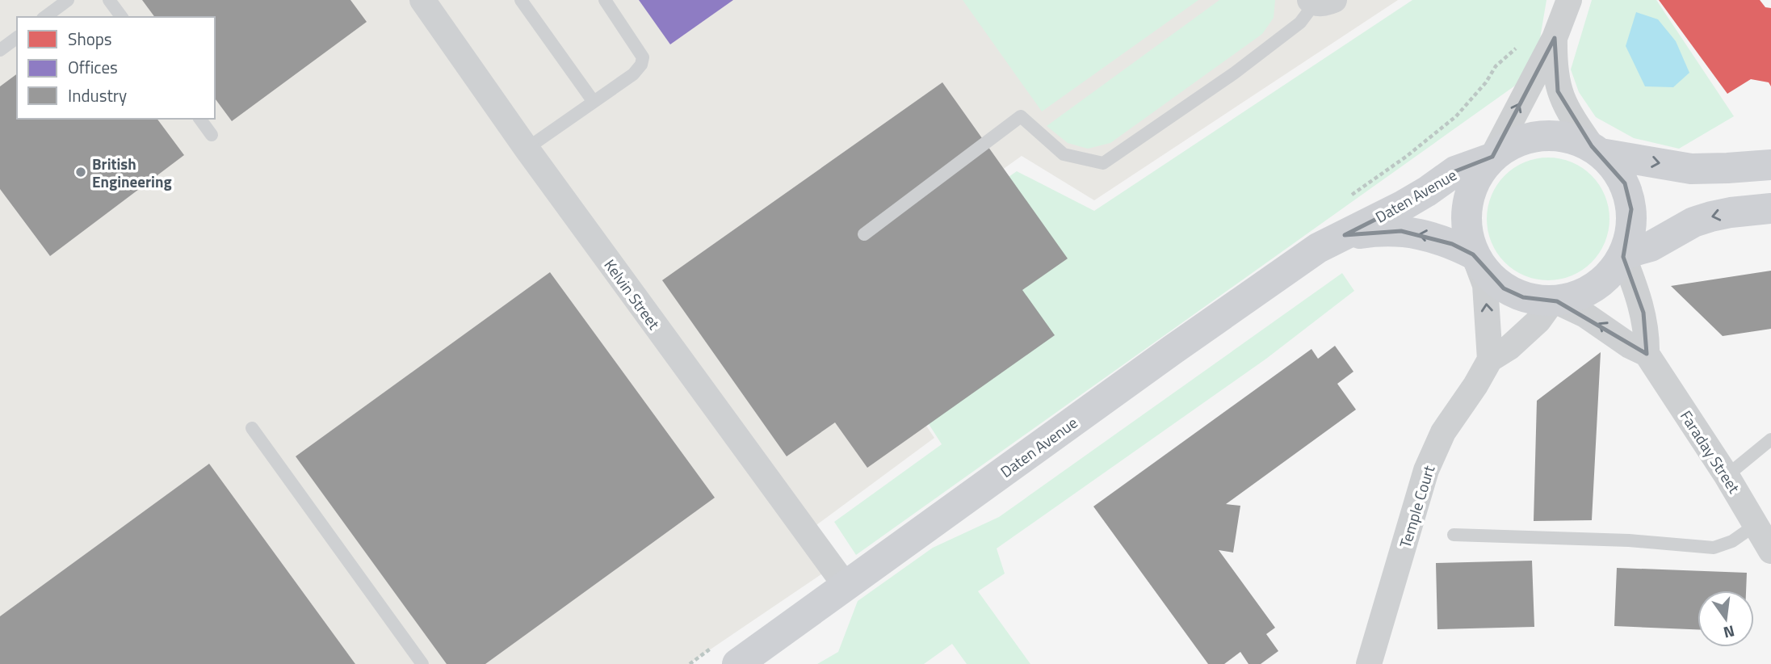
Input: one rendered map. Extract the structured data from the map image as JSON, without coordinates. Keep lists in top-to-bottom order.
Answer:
{
  "streets": {
    "street": [
      "Daten Avenue",
      "Kelvin Street",
      "Faraday Street",
      "Temple Court"
    ]
  },
  "crossings": [
    ["Daten Avenue", "Kelvin Street"],
    ["Daten Avenue", "Faraday Street"],
    ["Daten Avenue", "Temple Court"],
    ["Faraday Street", "Temple Court"]
  ],
  "places": ["British Engineering"],
  "legend": ["Shops", "Offices", "Industry"],
  "north": "bottom"
}
